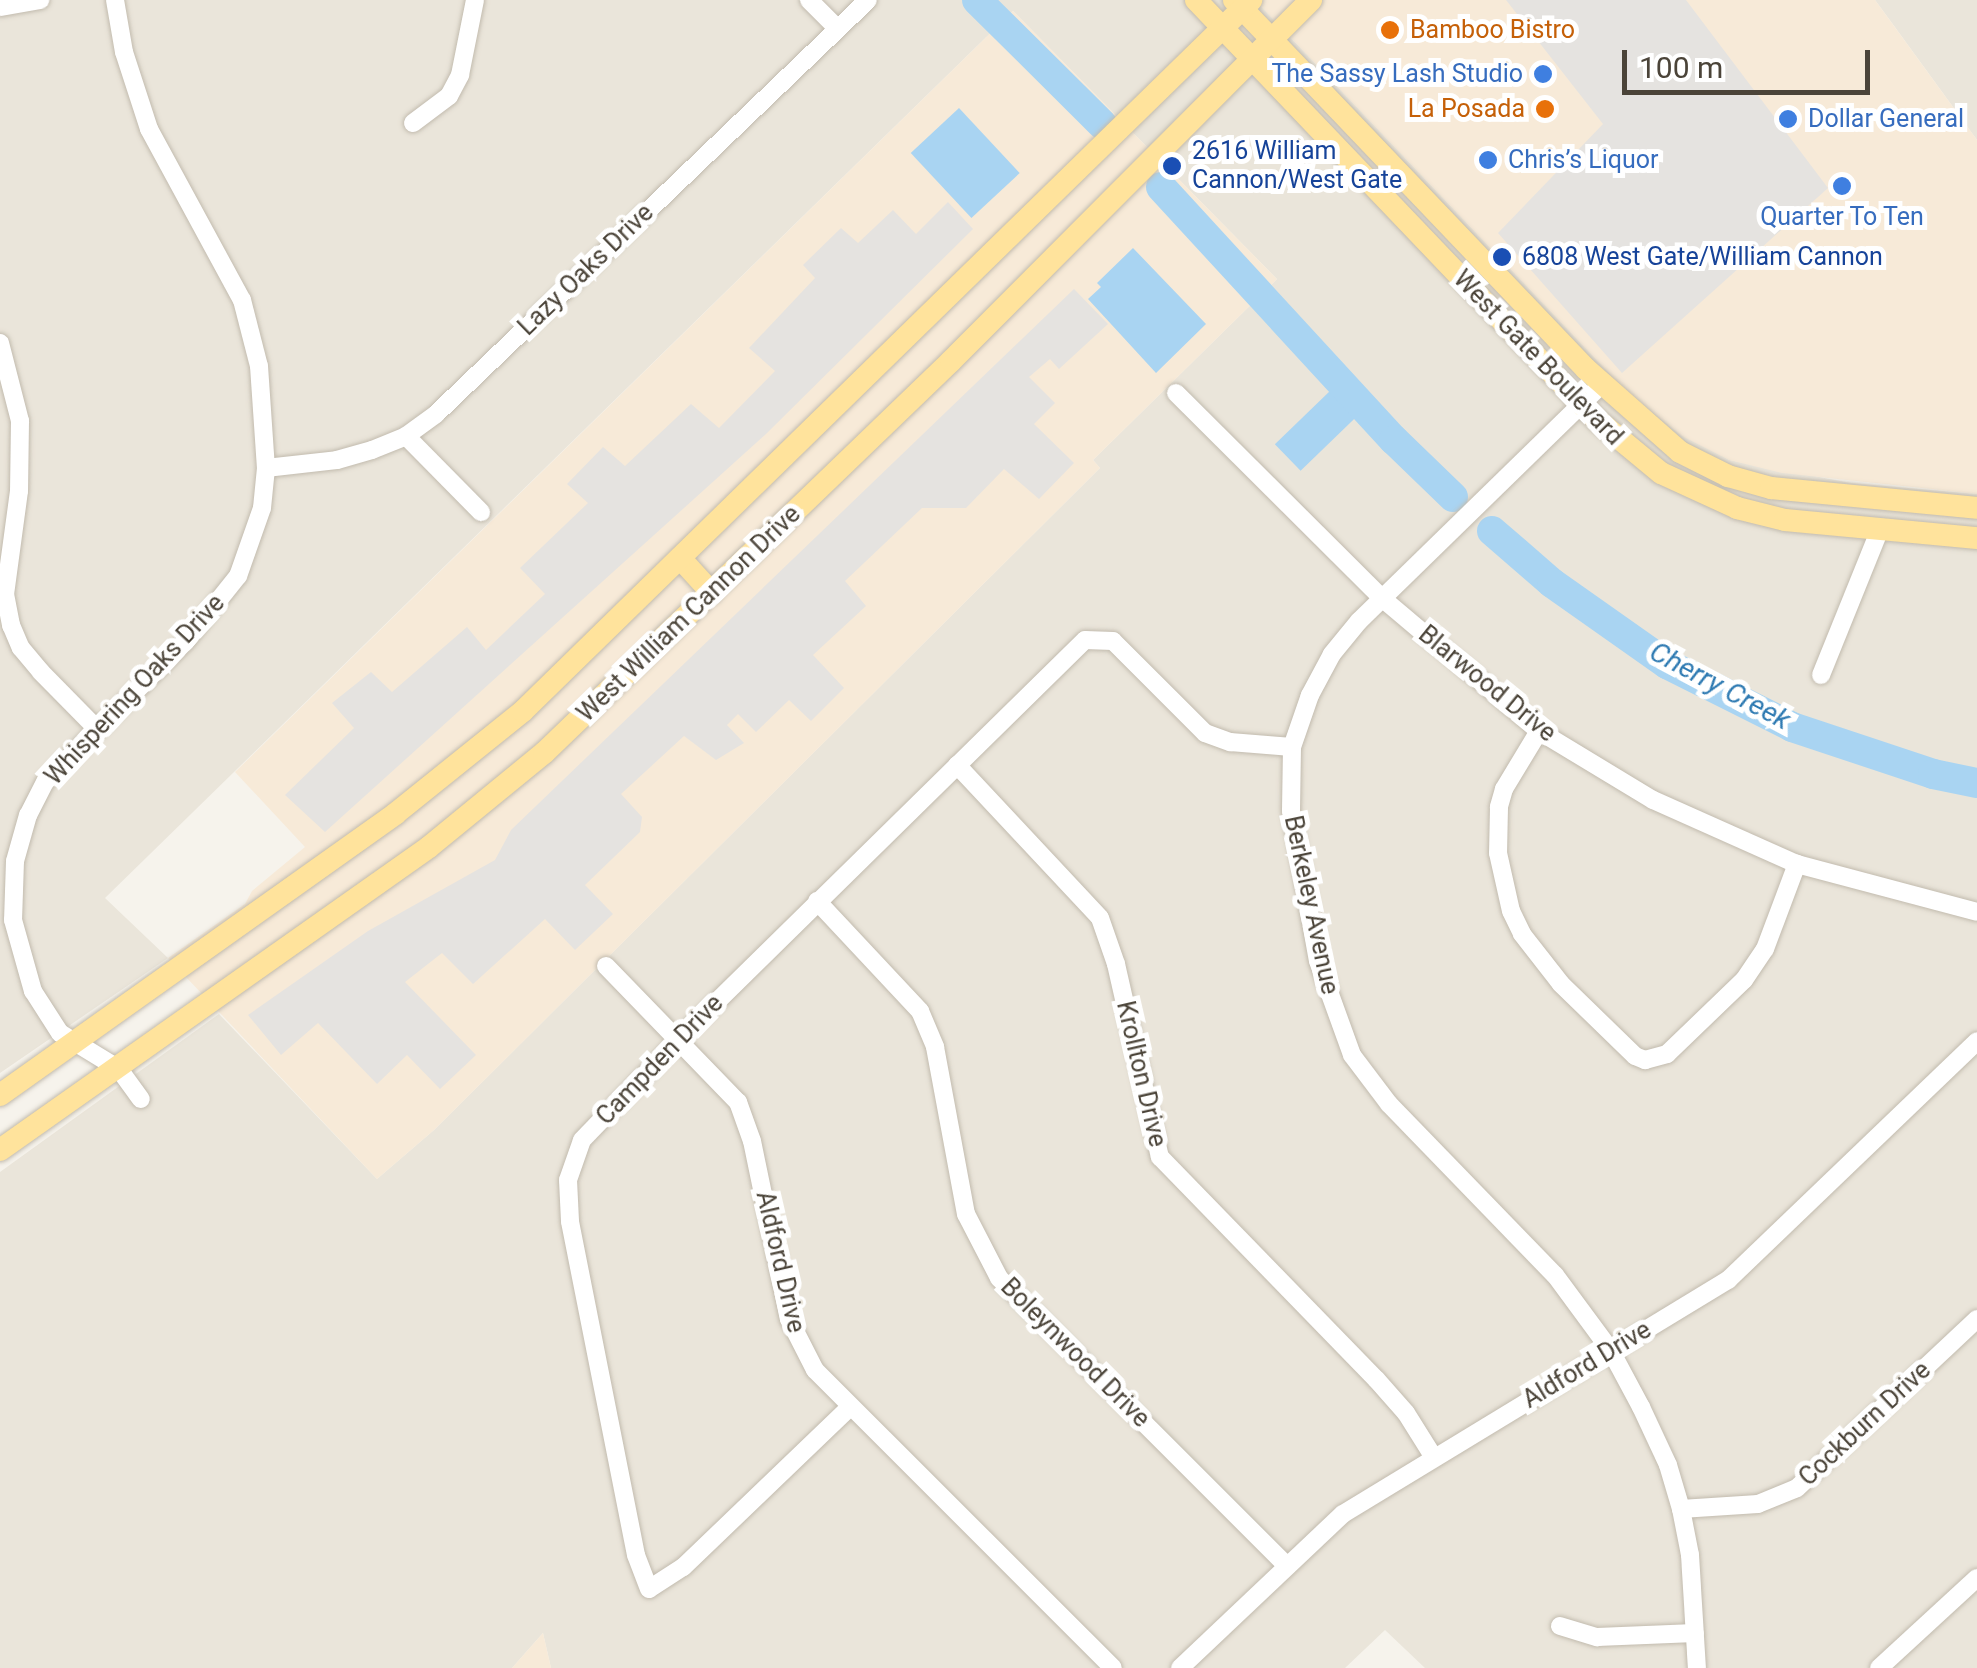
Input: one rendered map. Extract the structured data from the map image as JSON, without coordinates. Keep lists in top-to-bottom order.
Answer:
{
  "streets": {
    "main road": ["West Gate Boulevard", "West William Cannon Drive"],
    "street": [
      "Lazy Oaks Drive",
      "Blarwood Drive",
      "Whispering Oaks Drive",
      "Berkeley Avenue",
      "Campden Drive",
      "Krollton Drive",
      "Aldford Drive",
      "Boleynwood Drive",
      "Cockburn Drive"
    ]
  },
  "crossings": [
    ["Lazy Oaks Drive", "Whispering Oaks Drive"],
    ["West Gate Boulevard", "West William Cannon Drive"],
    ["West Gate Boulevard", "Berkeley Avenue"],
    ["West William Cannon Drive", "Whispering Oaks Drive"],
    ["Blarwood Drive", "Berkeley Avenue"],
    ["Berkeley Avenue", "Campden Drive"],
    ["Berkeley Avenue", "Aldford Drive"],
    ["Berkeley Avenue", "Cockburn Drive"],
    ["Campden Drive", "Krollton Drive"],
    ["Campden Drive", "Aldford Drive"],
    ["Campden Drive", "Boleynwood Drive"],
    ["Krollton Drive", "Aldford Drive"],
    ["Aldford Drive", "Boleynwood Drive"]
  ],
  "water": ["Cherry Creek"],
  "places": [
    "Bamboo Bistro",
    "The Sassy Lash Studio",
    "La Posada",
    "Dollar General",
    "Chris’s Liquor",
    "2616 William Cannon/West Gate",
    "Quarter To Ten",
    "6808 West Gate/William Cannon"
  ],
  "scale_bar": "100 m"
}
